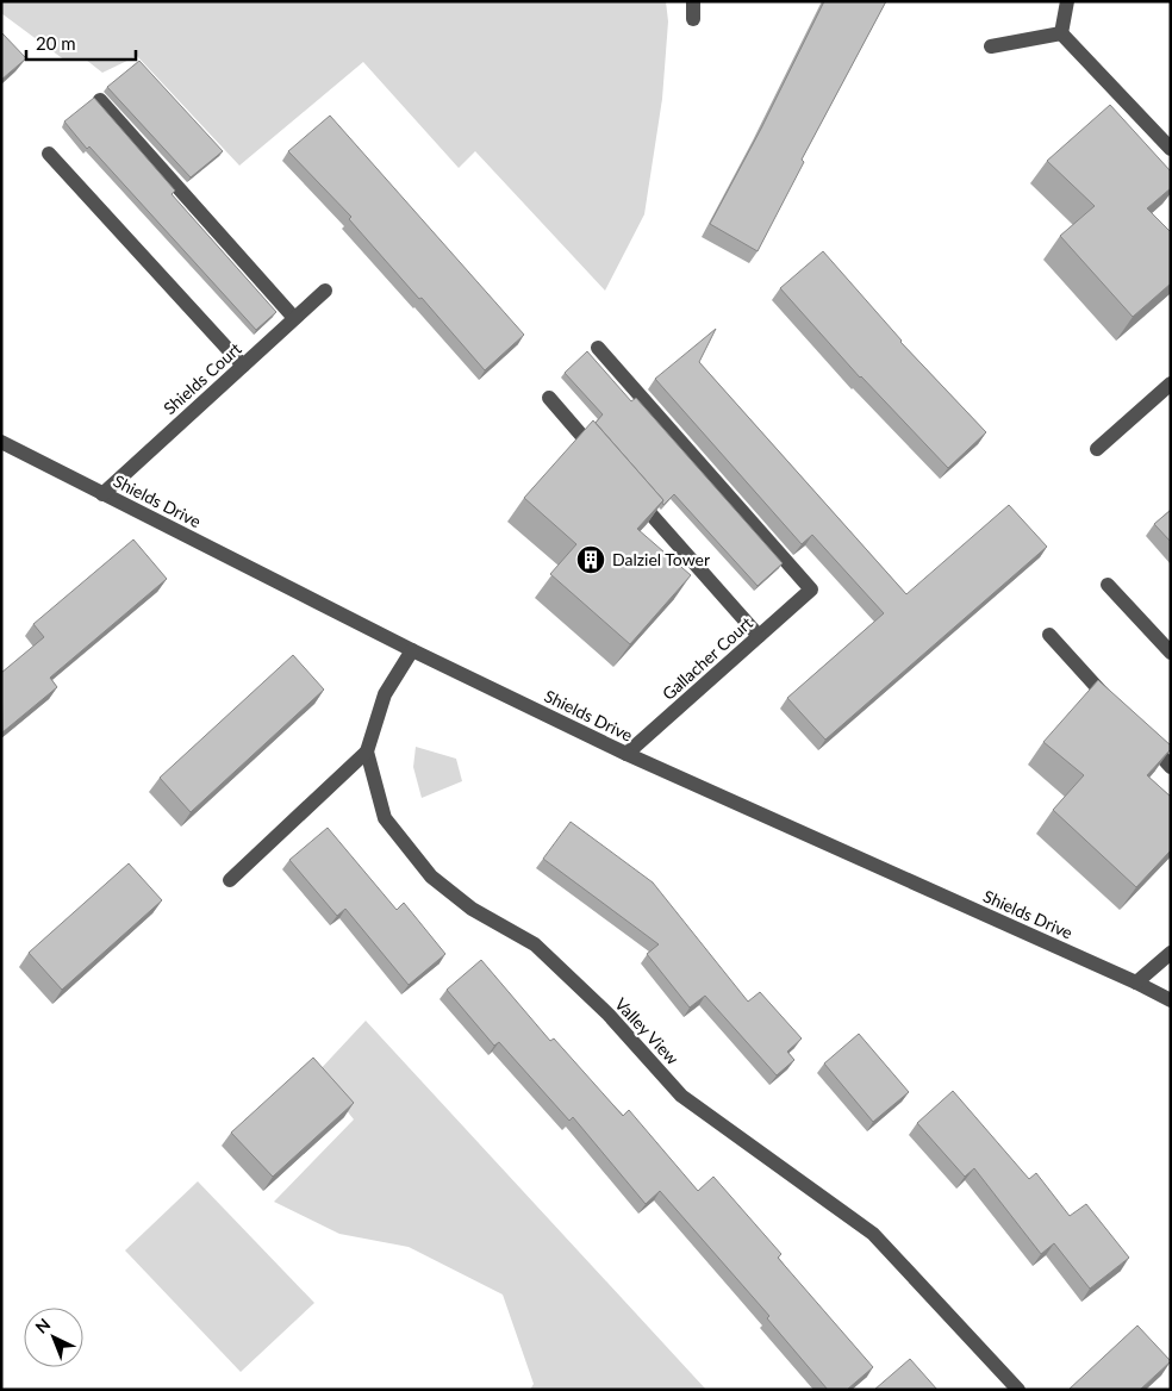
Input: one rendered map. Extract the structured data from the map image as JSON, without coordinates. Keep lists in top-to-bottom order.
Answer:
{
  "streets": {
    "street": [
      "Shields Court",
      "Shields Drive",
      "Gallacher Court",
      "Valley View"
    ]
  },
  "crossings": [
    ["Shields Court", "Shields Drive"],
    ["Shields Drive", "Gallacher Court"]
  ],
  "places": {
    "building": ["Dalziel Tower"]
  },
  "scale_bar": "20 m",
  "north": "top left"
}
